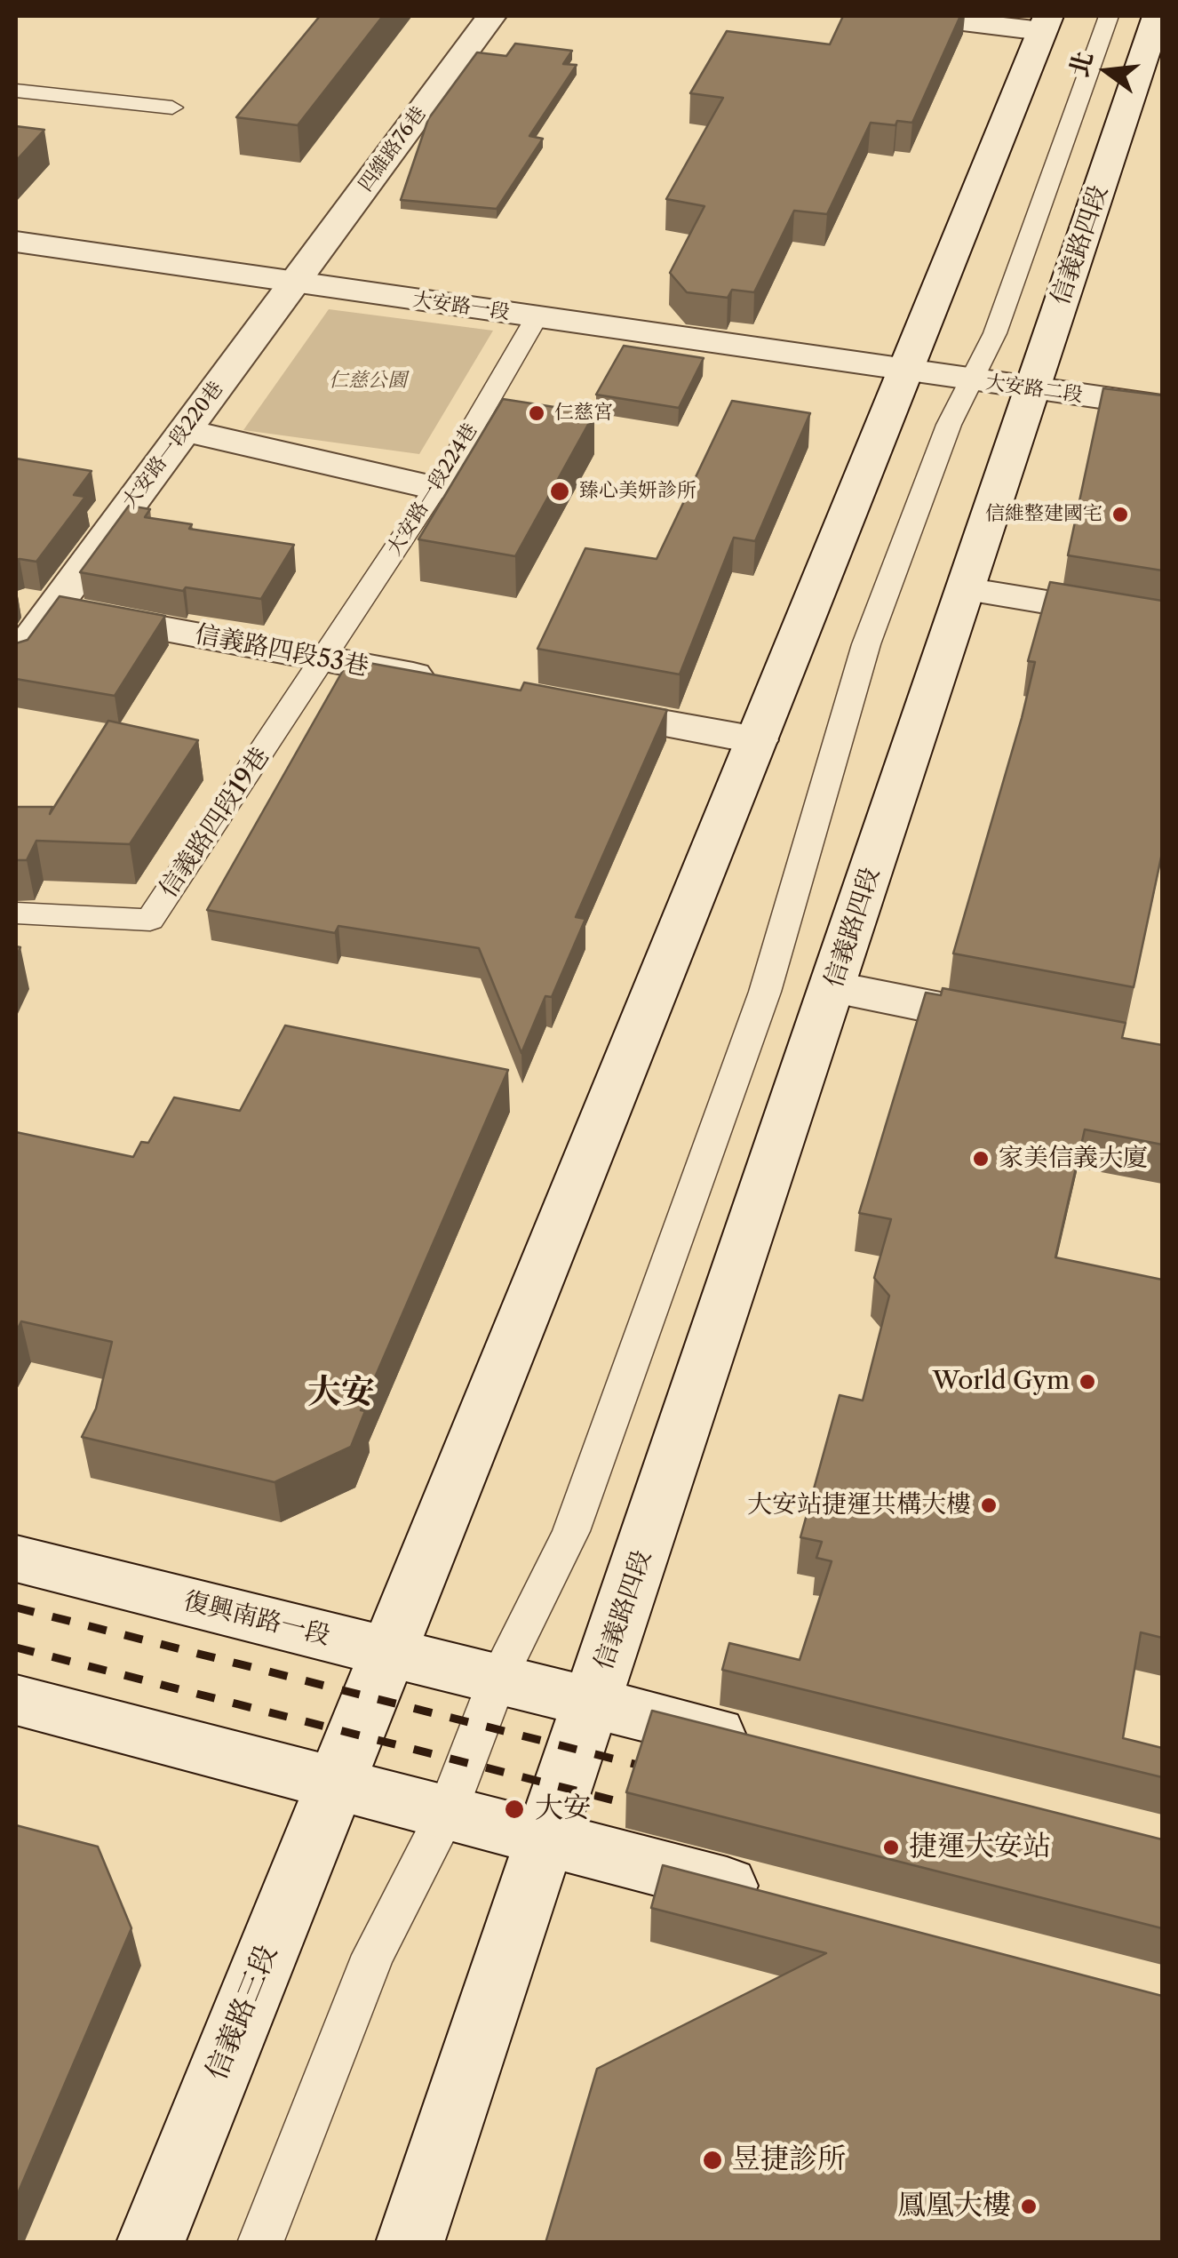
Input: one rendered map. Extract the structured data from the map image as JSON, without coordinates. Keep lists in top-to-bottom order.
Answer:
{
  "streets": {
    "main road": [
      "四維路76巷",
      "信義路四段",
      "大安路一段",
      "大安路二段",
      "大安路一段220巷",
      "信義路四段53巷",
      "復興南路一段",
      "信義路三段"
    ],
    "lane": ["大安路一段224巷", "信義路四段19巷"]
  },
  "crossings": [
    ["四維路76巷", "大安路一段"],
    ["四維路76巷", "大安路一段220巷"],
    ["信義路四段", "大安路二段"],
    ["信義路四段", "復興南路一段"],
    ["大安路一段", "大安路二段"],
    ["大安路一段", "大安路一段220巷"],
    ["大安路一段", "大安路一段224巷"],
    ["大安路一段220巷", "信義路四段53巷"],
    ["大安路一段224巷", "信義路四段53巷"],
    ["大安路一段224巷", "信義路四段19巷"],
    ["信義路四段53巷", "信義路四段19巷"]
  ],
  "districts": ["大安"],
  "parks": ["仁慈公園"],
  "places": [
    "仁慈宮",
    "臻心美妍診所",
    "信維整建國宅",
    "家美信義大廈",
    "World Gym",
    "大安站捷運共構大樓",
    "大安",
    "捷運大安站",
    "昱捷診所",
    "鳳凰大樓"
  ],
  "north": "left"
}
